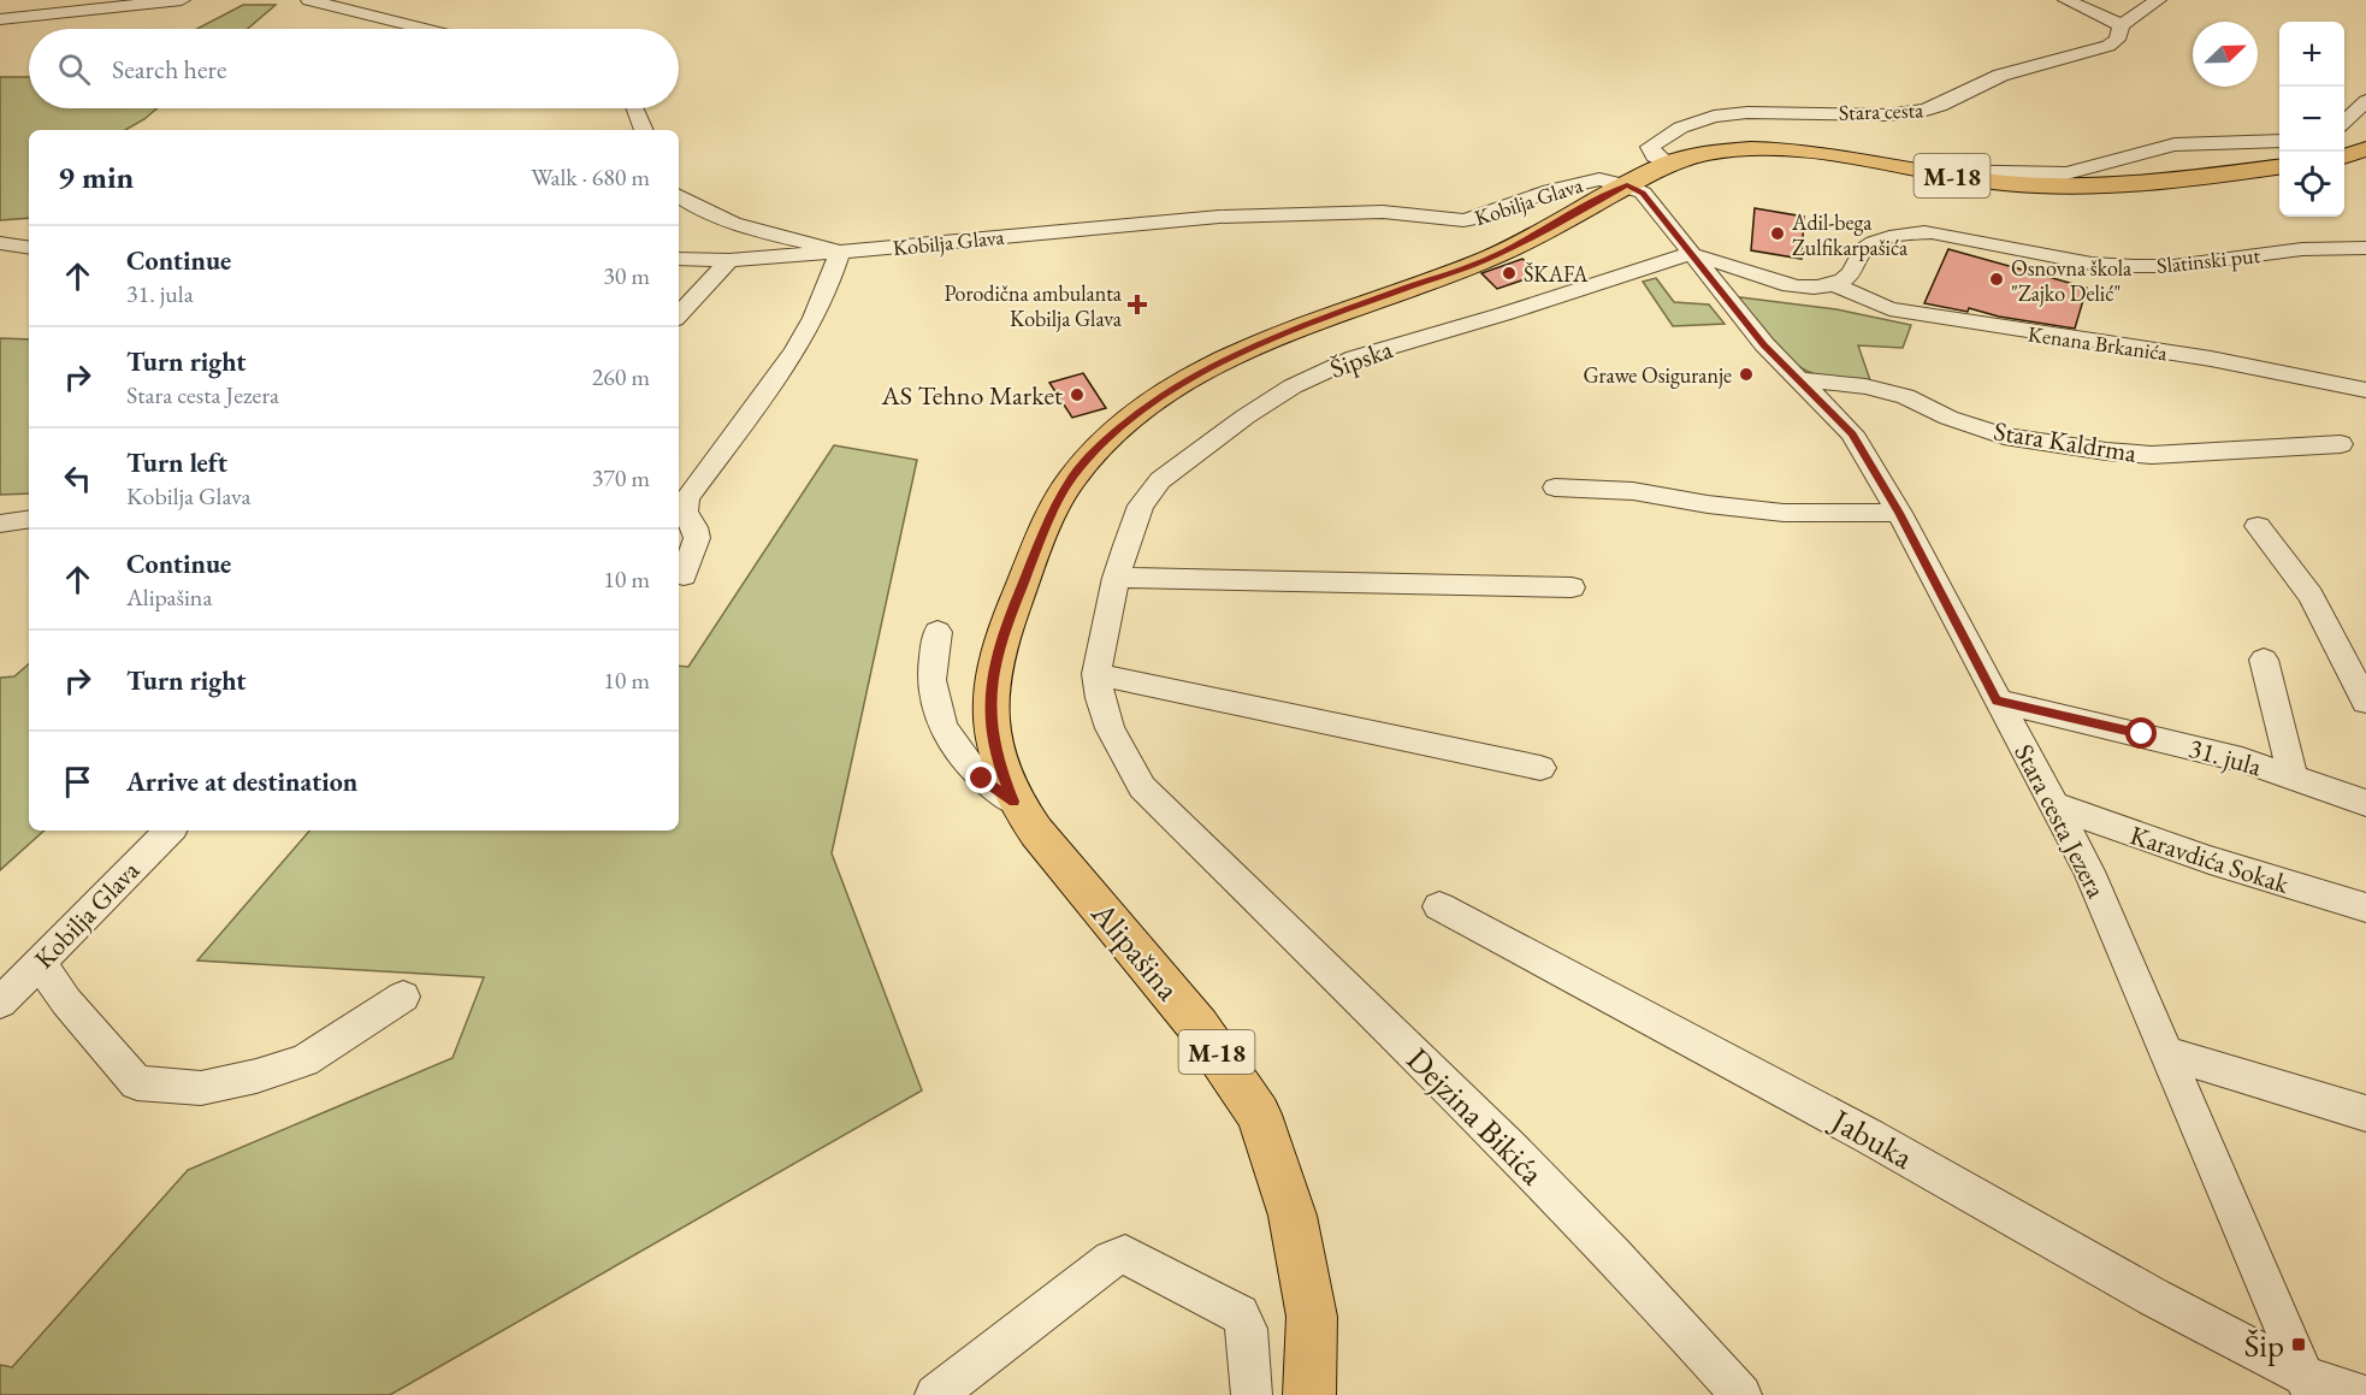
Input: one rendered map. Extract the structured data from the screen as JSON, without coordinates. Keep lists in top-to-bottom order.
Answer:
{
  "streets": {
    "main road": [
      "Stara cesta",
      "M-18",
      "Kobilja Glava",
      "Alipašina"
    ],
    "street": [
      "Slatinski put",
      "Kenana Brkanića",
      "Šipska",
      "Stara Kaldrma",
      "31. jula",
      "Stara cesta Jezera",
      "Karavdića Sokak",
      "Dejzina Bikića",
      "Jabuka"
    ]
  },
  "crossings": [
    ["Stara cesta", "Kobilja Glava"],
    ["Stara cesta", "Stara cesta Jezera"],
    ["Kobilja Glava", "Stara cesta Jezera"],
    ["Kobilja Glava", "Alipašina"],
    ["Slatinski put", "Kenana Brkanića"],
    ["Šipska", "Stara cesta Jezera"],
    ["Šipska", "Dejzina Bikića"],
    ["Stara Kaldrma", "Stara cesta Jezera"],
    ["31. jula", "Stara cesta Jezera"],
    ["Stara cesta Jezera", "Karavdića Sokak"],
    ["Stara cesta Jezera", "Jabuka"]
  ],
  "places": {
    "other": [
      "Adil-bega Zulfikarpašića",
      "ŠKAFA",
      "Osnovna škola \"Zajko Delić\"",
      "Grawe Osiguranje",
      "AS Tehno Market"
    ],
    "health": ["Porodična ambulanta Kobilja Glava"],
    "transit": ["Šip"]
  },
  "north": "top right",
  "page": {
    "map_buttons": ["+", "−"],
    "search": "Search here",
    "heading": ["9 min", "Walk · 680 m"],
    "list": [
      ["Continue", "31. jula", "30 m"],
      ["Turn right", "Stara cesta Jezera", "260 m"],
      ["Turn left", "Kobilja Glava", "370 m"],
      ["Continue", "Alipašina", "10 m"],
      ["Turn right", "10 m"],
      "Arrive at destination"
    ]
  }
}
